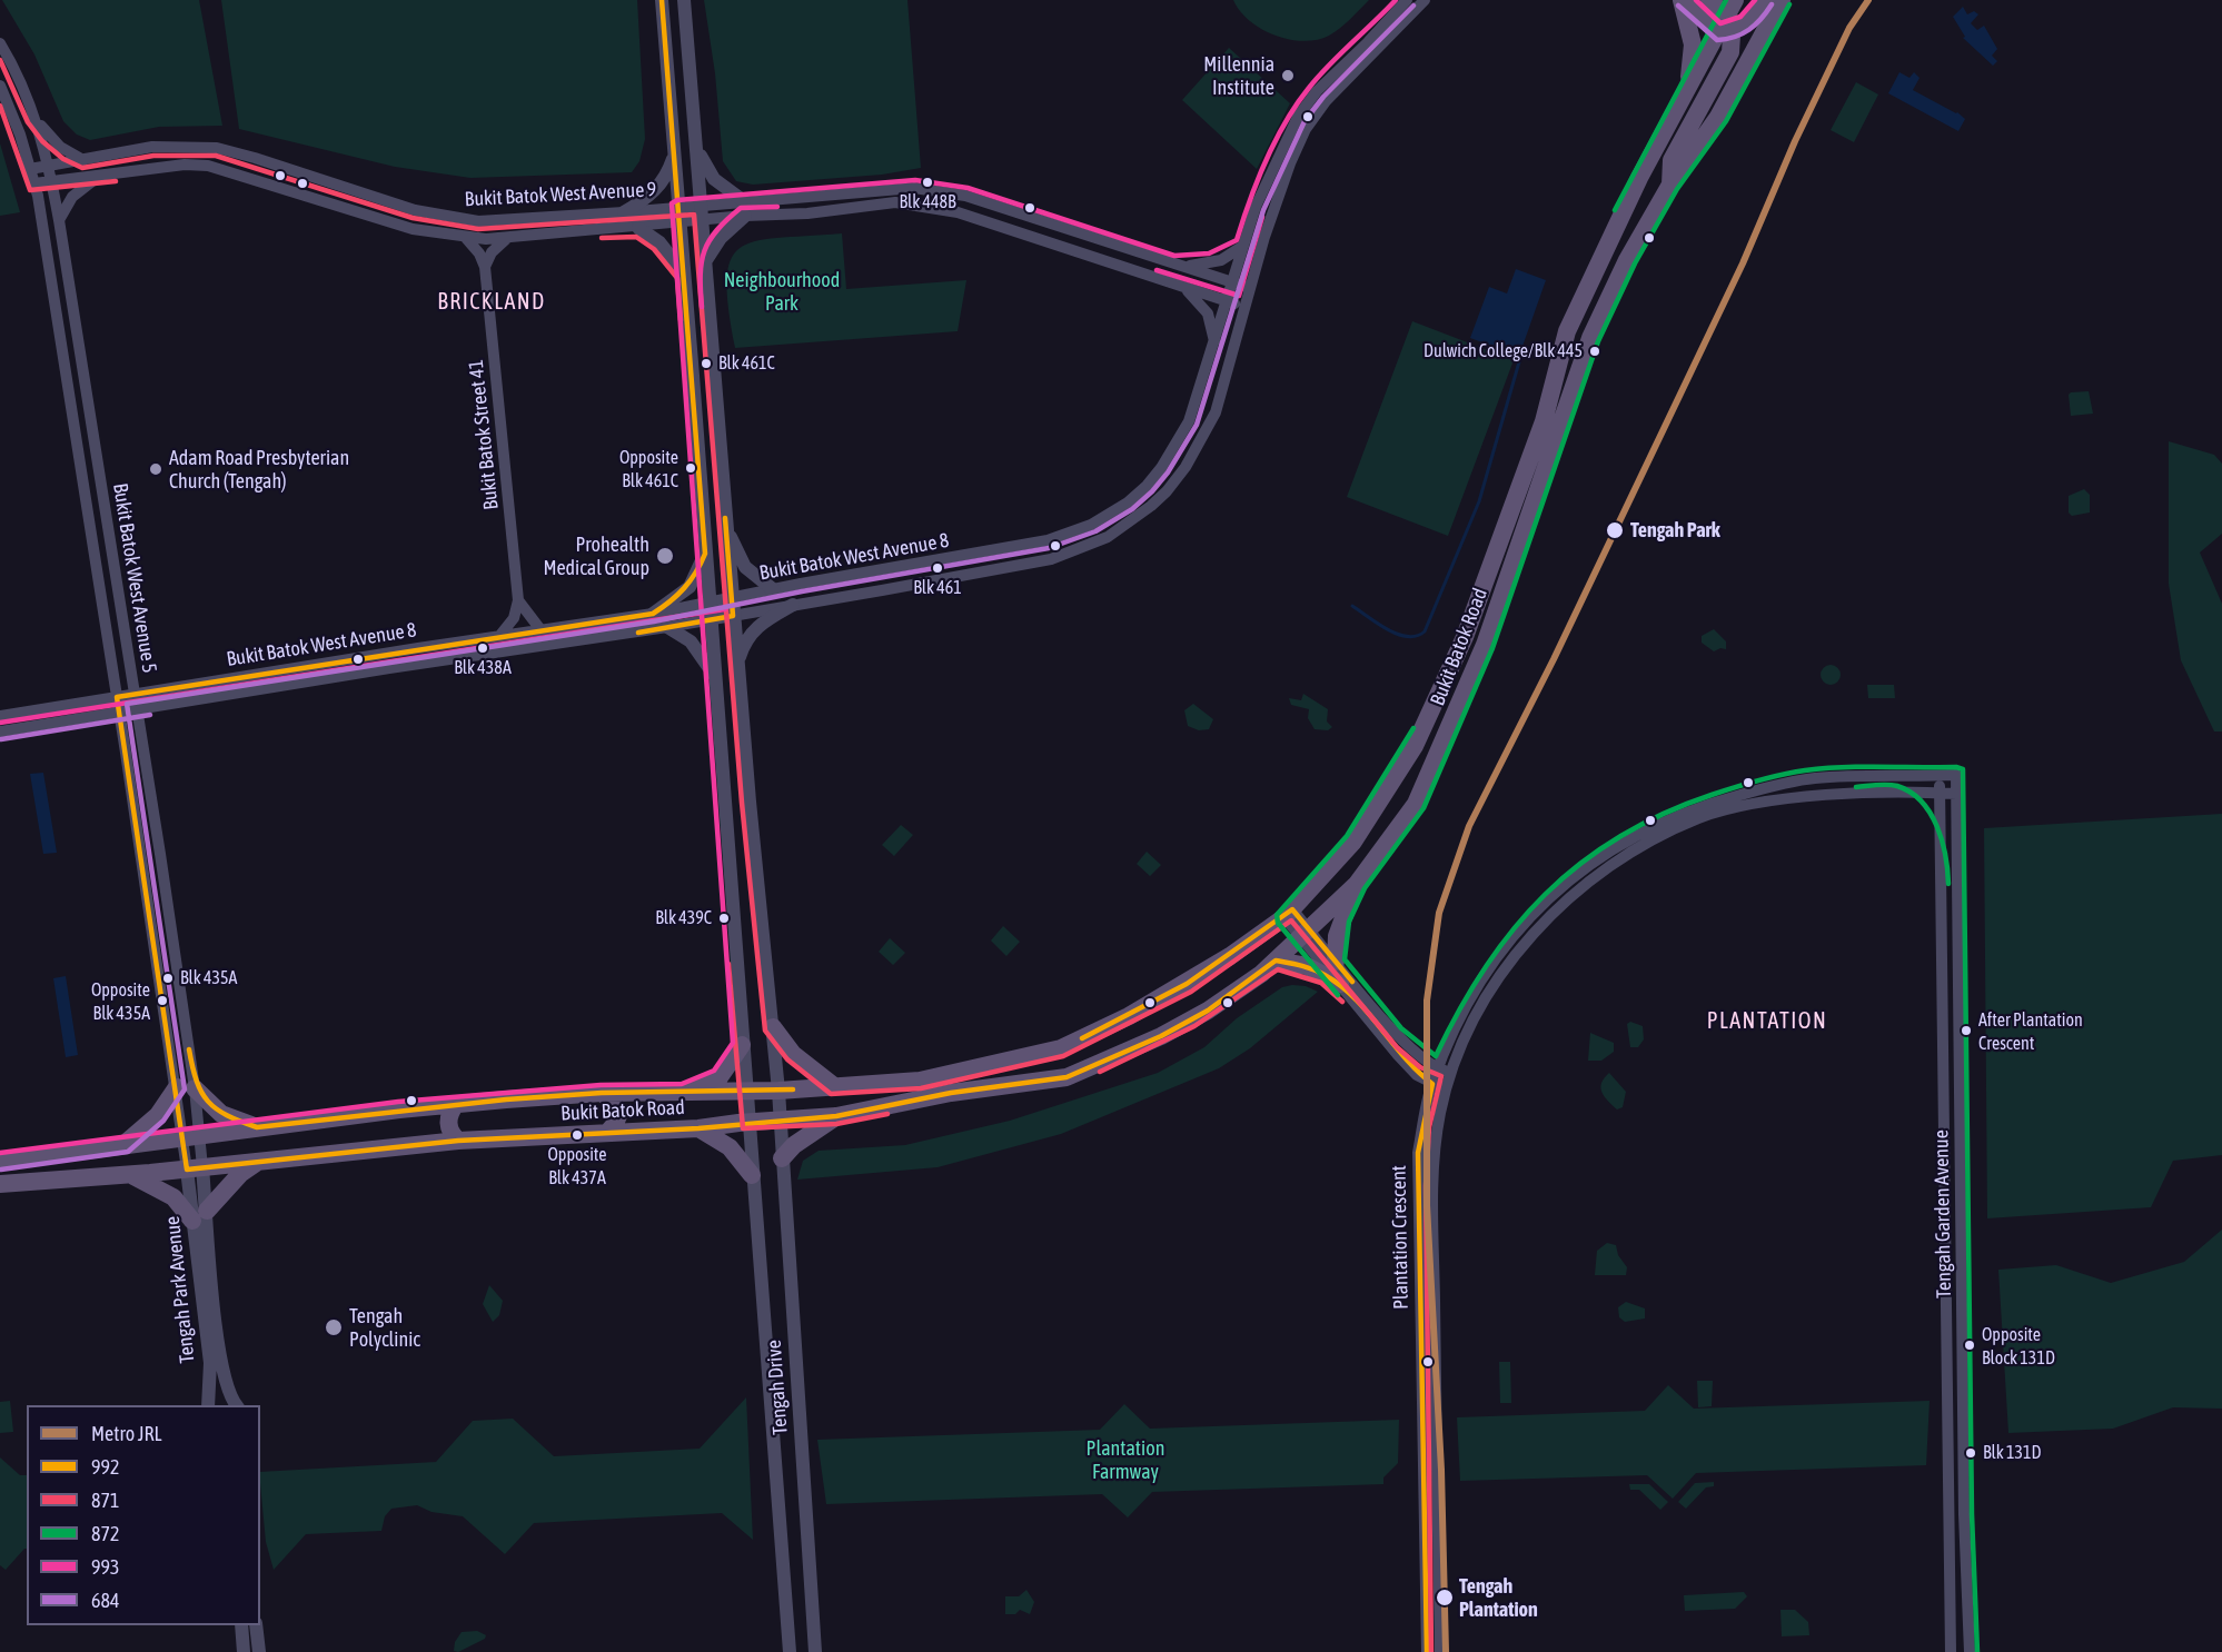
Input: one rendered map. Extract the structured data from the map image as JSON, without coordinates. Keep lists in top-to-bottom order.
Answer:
{
  "streets": {
    "main road": ["Bukit Batok Road"],
    "street": [
      "Bukit Batok West Avenue 9",
      "Bukit Batok Street 41",
      "Bukit Batok West Avenue 8",
      "Bukit Batok West Avenue 5",
      "Tengah Garden Avenue",
      "Plantation Crescent",
      "Tengah Park Avenue",
      "Tengah Drive"
    ]
  },
  "crossings": [
    ["Bukit Batok West Avenue 9", "Bukit Batok Street 41"],
    ["Bukit Batok West Avenue 9", "Bukit Batok West Avenue 8"],
    ["Bukit Batok West Avenue 9", "Bukit Batok West Avenue 5"],
    ["Bukit Batok West Avenue 9", "Tengah Drive"],
    ["Bukit Batok West Avenue 8", "Bukit Batok West Avenue 5"],
    ["Bukit Batok West Avenue 8", "Tengah Drive"],
    ["Bukit Batok West Avenue 5", "Bukit Batok Road"],
    ["Bukit Batok West Avenue 5", "Tengah Park Avenue"],
    ["Bukit Batok Road", "Tengah Park Avenue"],
    ["Bukit Batok Road", "Tengah Drive"],
    ["Tengah Garden Avenue", "Plantation Crescent"]
  ],
  "districts": ["BRICKLAND", "PLANTATION"],
  "parks": ["Neighbourhood Park", "Plantation Farmway"],
  "places": [
    "Millennia Institute",
    "Blk 448B",
    "Dulwich College/Blk 445",
    "Blk 461C",
    "Opposite Blk 461C",
    "Adam Road Presbyterian Church (Tengah)",
    "Tengah Park",
    "Prohealth Medical Group",
    "Blk 461",
    "Blk 438A",
    "Blk 439C",
    "Blk 435A",
    "Opposite Blk 435A",
    "After Plantation Crescent",
    "Opposite Blk 437A",
    "Tengah Polyclinic",
    "Opposite Block 131D",
    "Blk 131D",
    "Tengah Plantation"
  ],
  "lines": [
    "metro line JRL",
    "transit line 992",
    "transit line 872",
    "transit line 993",
    "transit line 684",
    "transit line 871"
  ],
  "legend": [
    "Metro JRL",
    "992",
    "871",
    "872",
    "993",
    "684"
  ]
}
